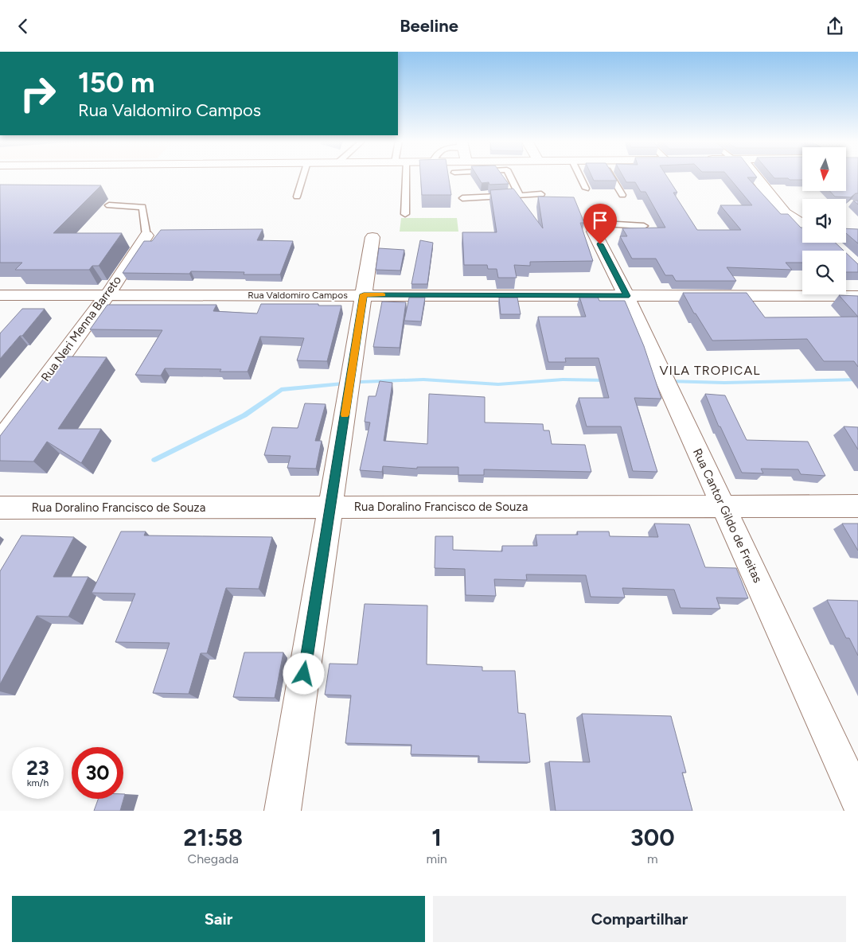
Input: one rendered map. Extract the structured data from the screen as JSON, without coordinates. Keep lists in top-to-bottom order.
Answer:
{
  "streets": {
    "street": [
      "Rua Valdomiro Campos",
      "Rua Neri Menna Barreto",
      "Rua Doralino Francisco de Souza",
      "Rua Cantor Gildo de Freitas"
    ]
  },
  "crossings": [
    ["Rua Valdomiro Campos", "Rua Neri Menna Barreto"],
    ["Rua Valdomiro Campos", "Rua Cantor Gildo de Freitas"],
    ["Rua Doralino Francisco de Souza", "Rua Cantor Gildo de Freitas"]
  ],
  "districts": ["VILA TROPICAL"],
  "north": "bottom",
  "page": {
    "header": "Beeline",
    "turn": ["150 m", "Rua Valdomiro Campos"],
    "speed": "23 km/h",
    "limit": "30",
    "eta": [
      "21:58",
      "Chegada",
      "1",
      "min",
      "300",
      "m"
    ],
    "buttons": ["Sair", "Compartilhar"]
  }
}
